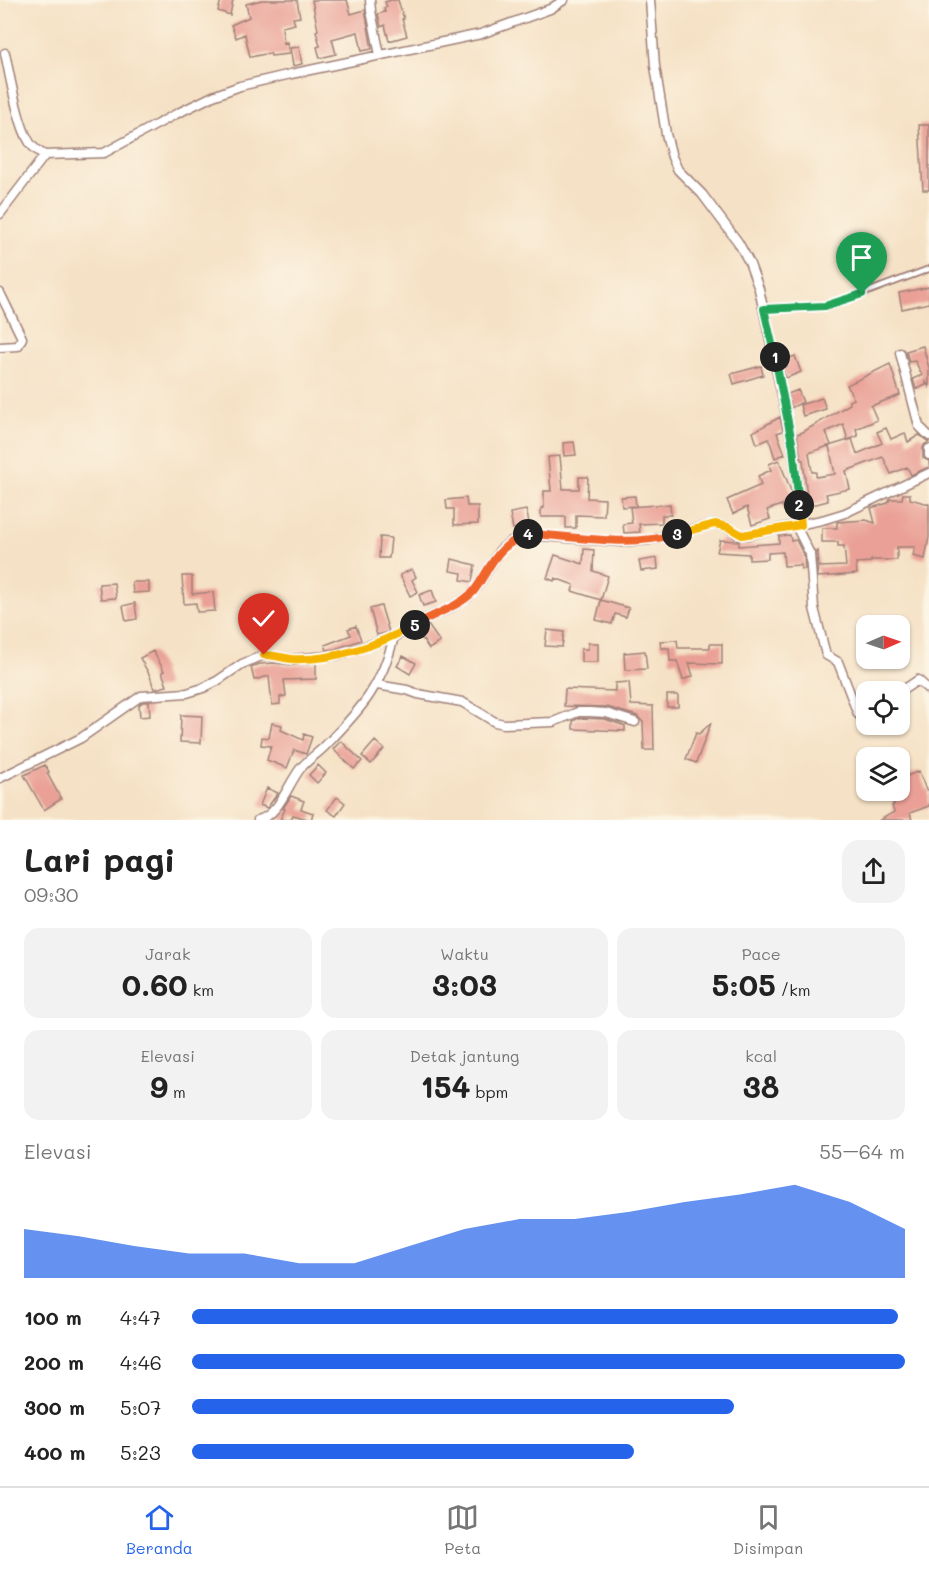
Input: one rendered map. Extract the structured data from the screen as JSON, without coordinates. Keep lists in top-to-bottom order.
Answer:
{
  "north": "right",
  "page": {
    "pins": [
      "1",
      "2",
      "3",
      "4",
      "5"
    ],
    "heading": ["Lari pagi", "09:30"],
    "stats": [
      ["Jarak", "0.60 km"],
      ["Waktu", "3:03"],
      ["Pace", "5:05 /km"],
      ["Elevasi", "9 m"],
      ["Detak jantung", "154 bpm"],
      ["kcal", "38"]
    ],
    "chart": ["Elevasi", "55–64 m"],
    "list": [
      {
        "name": "100 m",
        "note": "4:47"
      },
      {
        "name": "200 m",
        "note": "4:46"
      },
      {
        "name": "300 m",
        "note": "5:07"
      },
      {
        "name": "400 m",
        "note": "5:23"
      }
    ],
    "tabs": ["Beranda", "Peta", "Disimpan"]
  }
}
